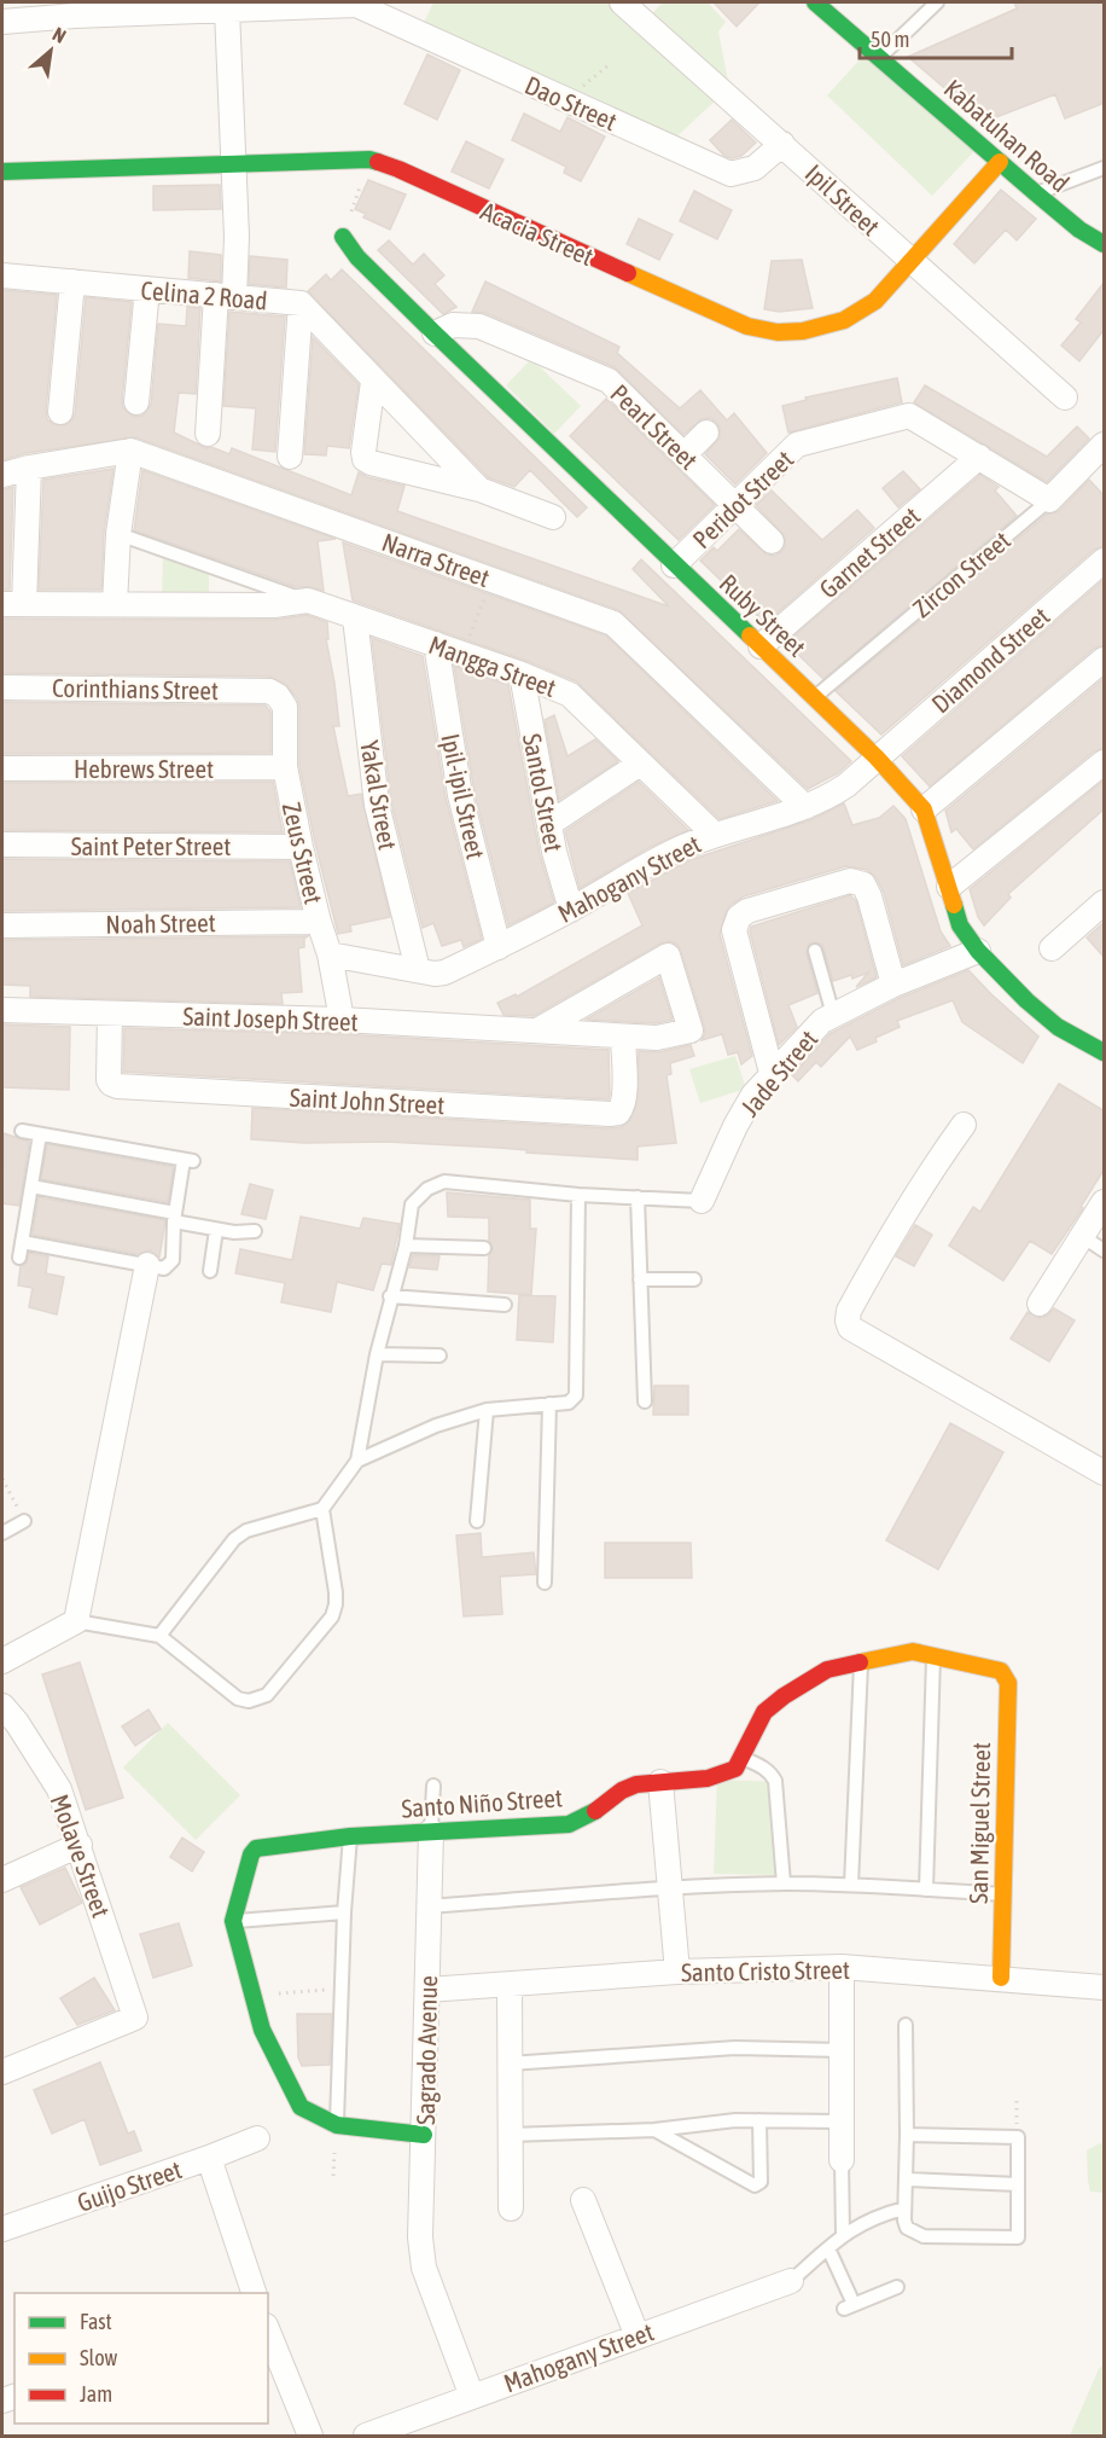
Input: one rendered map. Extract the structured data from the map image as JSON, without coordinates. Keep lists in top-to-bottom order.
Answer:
{
  "streets": {
    "street": [
      "Dao Street",
      "Kabatuhan Road",
      "Ipil Street",
      "Acacia Street",
      "Celina 2 Road",
      "Pearl Street",
      "Peridot Street",
      "Garnet Street",
      "Narra Street",
      "Zircon Street",
      "Ruby Street",
      "Diamond Street",
      "Mangga Street",
      "Corinthians Street",
      "Hebrews Street",
      "Santol Street",
      "Yakal Street",
      "Ipil-ipil Street",
      "Saint Peter Street",
      "Zeus Street",
      "Mahogany Street",
      "Noah Street",
      "Saint Joseph Street",
      "Jade Street",
      "Saint John Street",
      "Santo Niño Street",
      "San Miguel Street",
      "Molave Street",
      "Santo Cristo Street",
      "Sagrado Avenue",
      "Guijo Street"
    ]
  },
  "crossings": [
    ["Dao Street", "Ipil Street"],
    ["Kabatuhan Road", "Acacia Street"],
    ["Ipil Street", "Acacia Street"],
    ["Pearl Street", "Peridot Street"],
    ["Pearl Street", "Ruby Street"],
    ["Peridot Street", "Garnet Street"],
    ["Peridot Street", "Zircon Street"],
    ["Peridot Street", "Ruby Street"],
    ["Garnet Street", "Ruby Street"],
    ["Narra Street", "Mahogany Street"],
    ["Zircon Street", "Ruby Street"],
    ["Ruby Street", "Diamond Street"],
    ["Ruby Street", "Mahogany Street"],
    ["Ruby Street", "Jade Street"],
    ["Diamond Street", "Mahogany Street"],
    ["Mangga Street", "Santol Street"],
    ["Mangga Street", "Yakal Street"],
    ["Mangga Street", "Ipil-ipil Street"],
    ["Mangga Street", "Mahogany Street"],
    ["Corinthians Street", "Zeus Street"],
    ["Hebrews Street", "Zeus Street"],
    ["Santol Street", "Mahogany Street"],
    ["Yakal Street", "Mahogany Street"],
    ["Ipil-ipil Street", "Mahogany Street"],
    ["Saint Peter Street", "Zeus Street"],
    ["Zeus Street", "Mahogany Street"],
    ["Zeus Street", "Noah Street"],
    ["Zeus Street", "Saint Joseph Street"],
    ["Mahogany Street", "Sagrado Avenue"],
    ["Saint Joseph Street", "Saint John Street"],
    ["Santo Niño Street", "Sagrado Avenue"],
    ["San Miguel Street", "Santo Cristo Street"],
    ["Santo Cristo Street", "Sagrado Avenue"]
  ],
  "legend": ["Fast", "Slow", "Jam"],
  "scale_bar": "50 m",
  "north": "top right"
}
